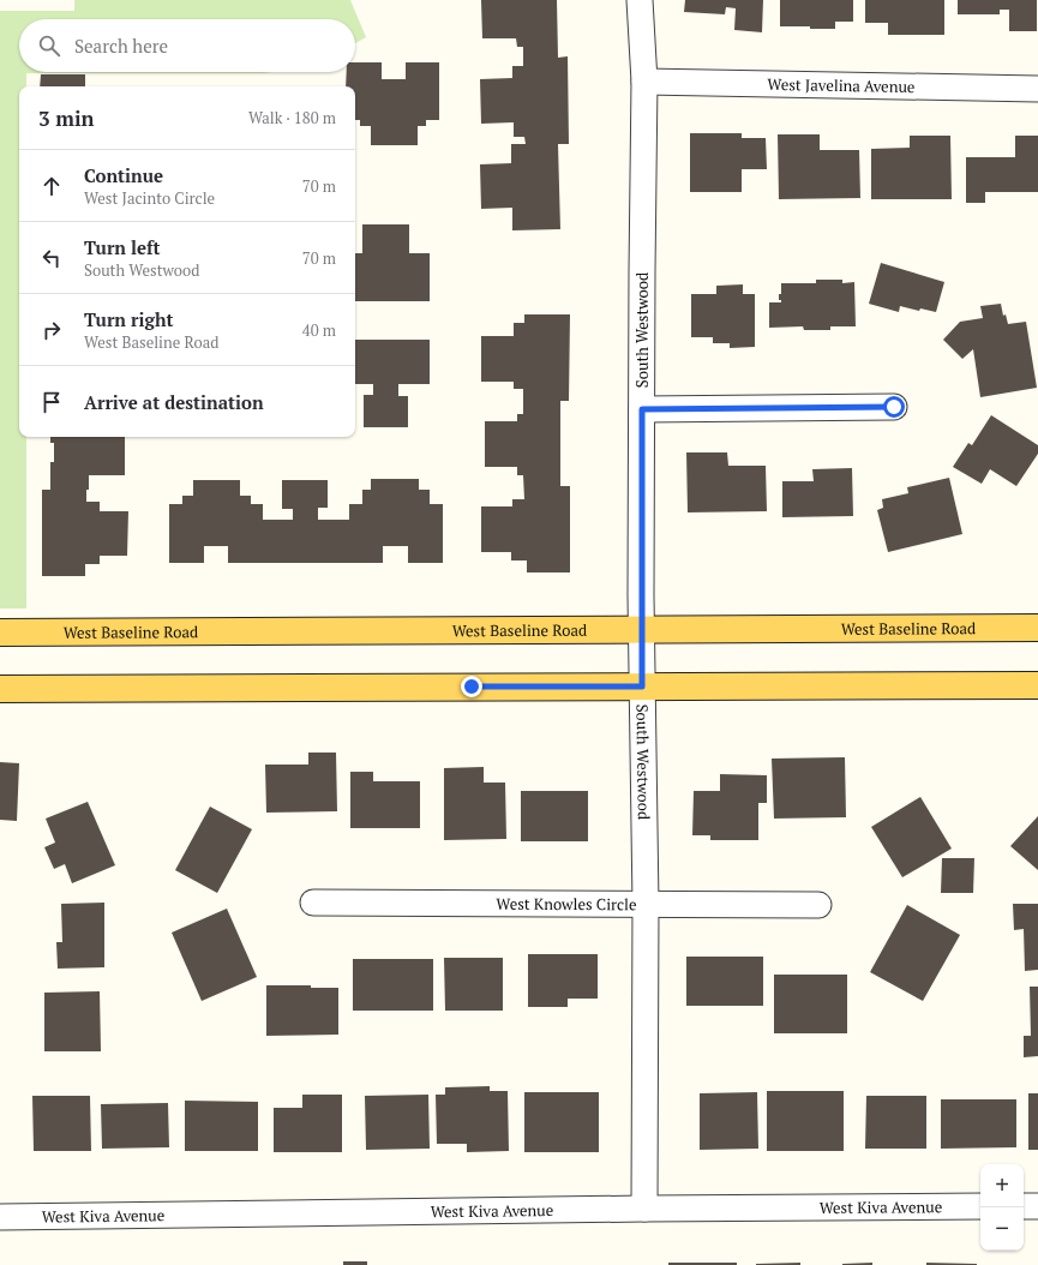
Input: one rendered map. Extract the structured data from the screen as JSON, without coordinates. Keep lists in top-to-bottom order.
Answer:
{
  "streets": {
    "main road": ["West Baseline Road"],
    "street": [
      "West Javelina Avenue",
      "South Westwood",
      "West Knowles Circle",
      "West Kiva Avenue"
    ]
  },
  "crossings": [
    ["West Javelina Avenue", "South Westwood"],
    ["South Westwood", "West Baseline Road"],
    ["South Westwood", "West Knowles Circle"],
    ["South Westwood", "West Kiva Avenue"]
  ],
  "page": {
    "search": "Search here",
    "heading": ["3 min", "Walk · 180 m"],
    "list": [
      ["Continue", "West Jacinto Circle", "70 m"],
      ["Turn left", "South Westwood", "70 m"],
      ["Turn right", "West Baseline Road", "40 m"],
      "Arrive at destination"
    ],
    "map_buttons": ["+", "−"]
  }
}
